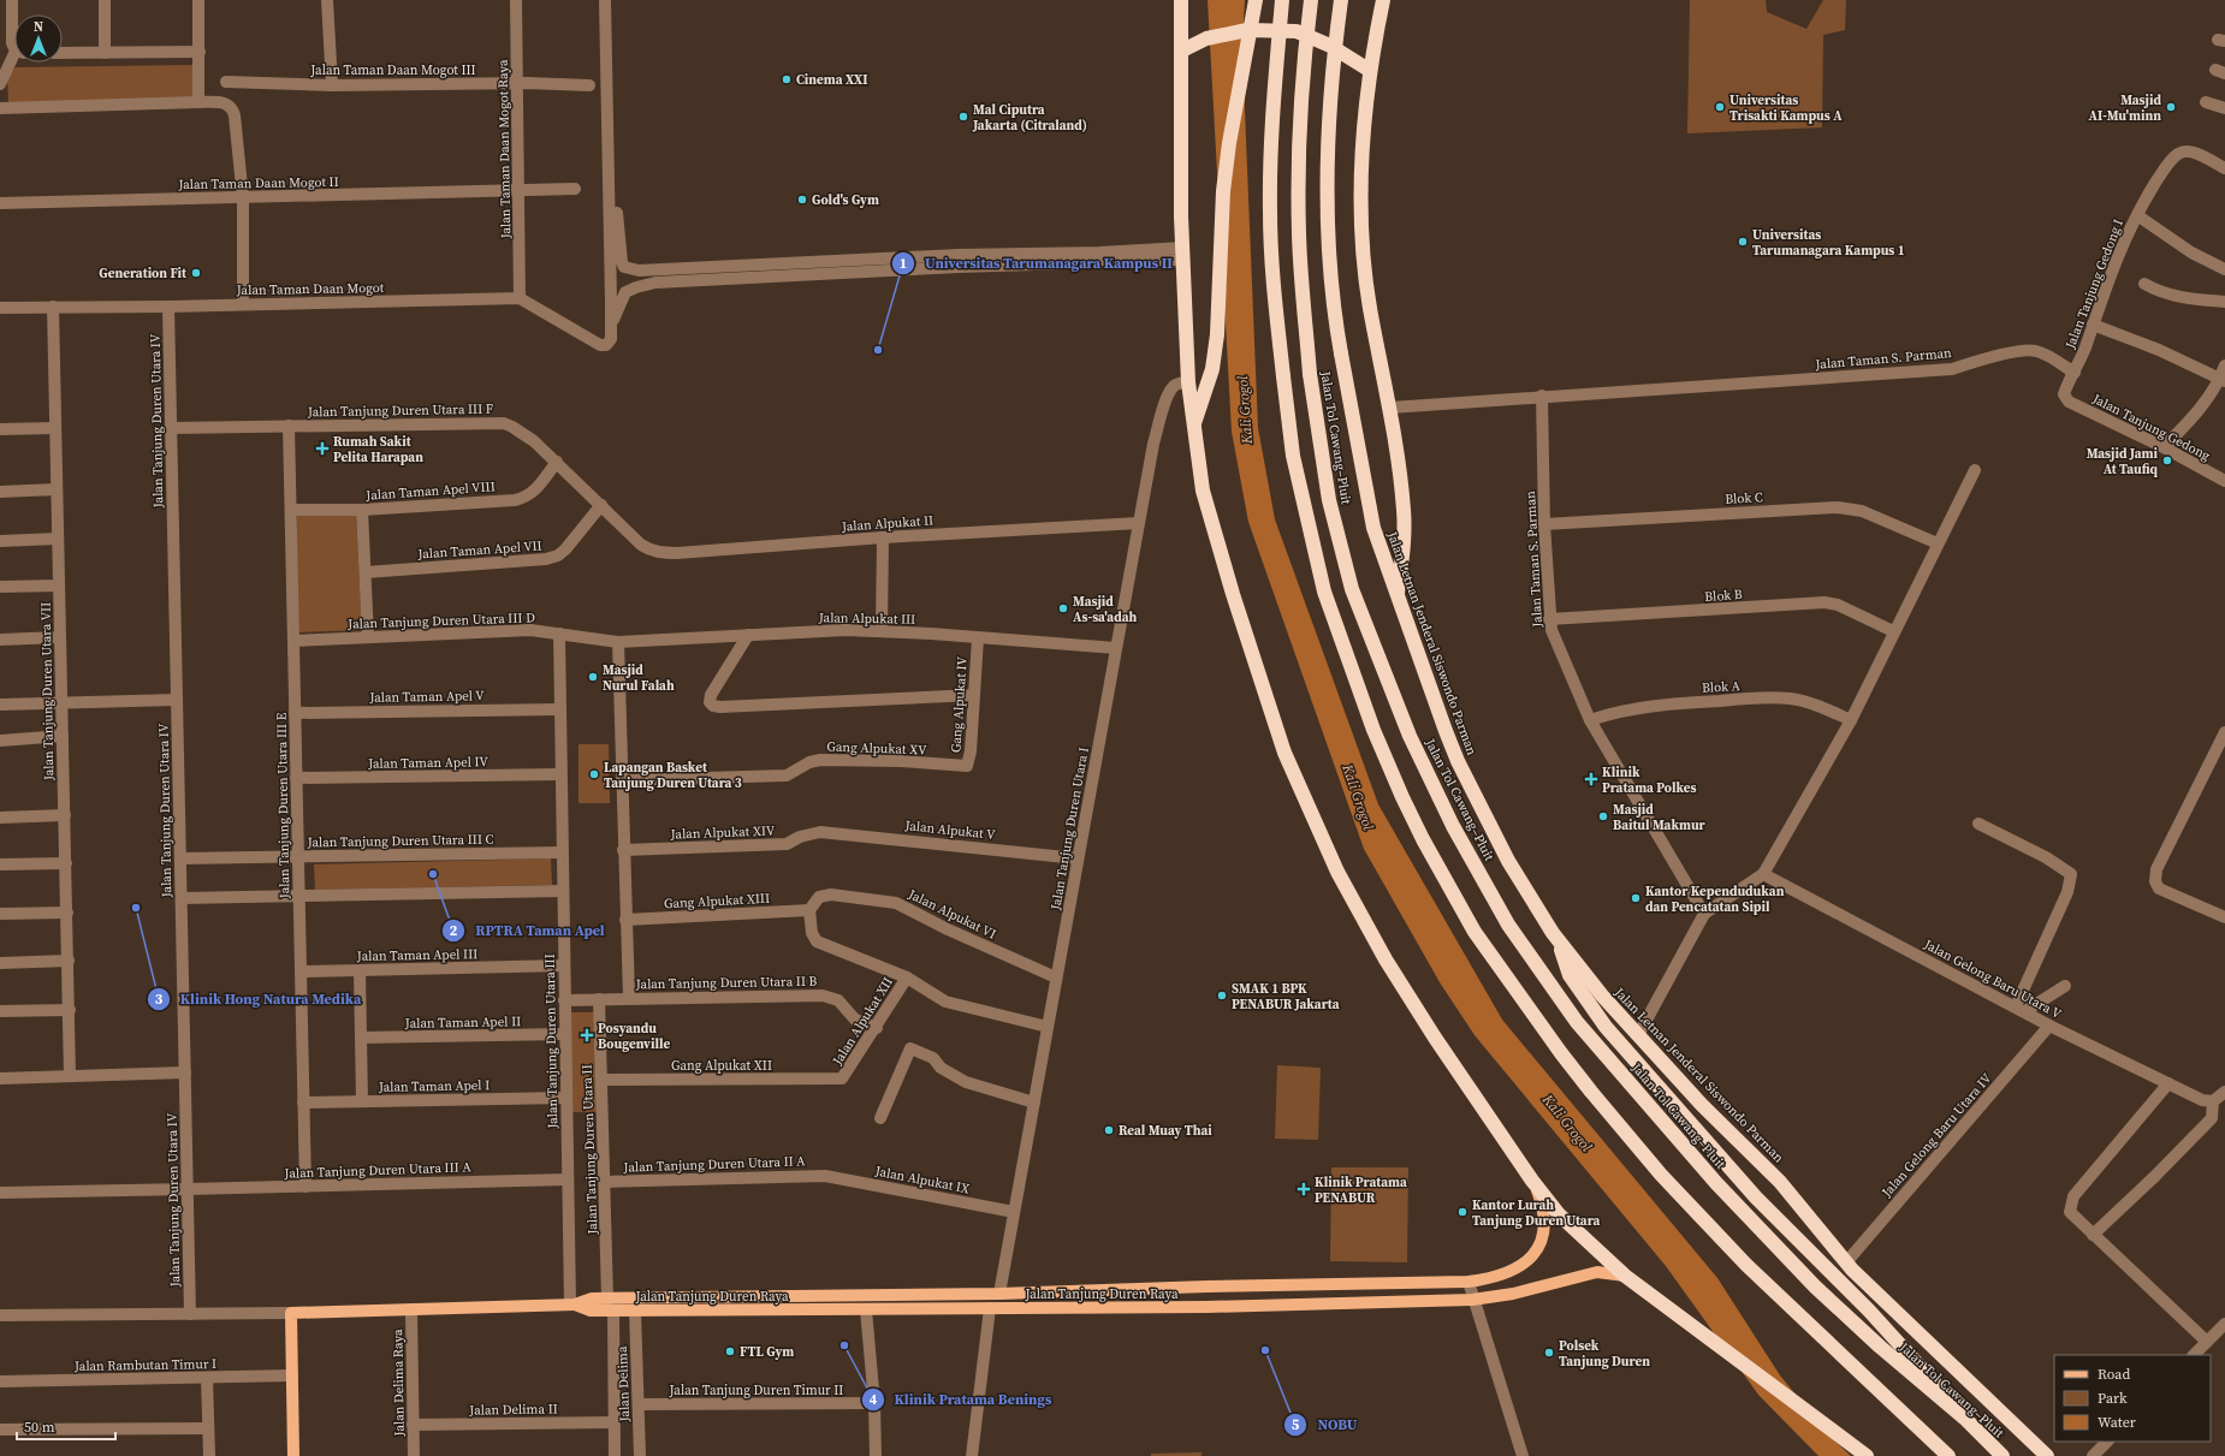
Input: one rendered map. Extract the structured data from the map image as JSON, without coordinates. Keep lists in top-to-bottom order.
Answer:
{
  "streets": {
    "highway": ["Jalan Tol Cawang–Pluit", "Jalan Letnan Jenderal Siswondo Parman"],
    "main road": ["Jalan Tanjung Duren Raya"],
    "street": [
      "Jalan Taman Daan Mogot III",
      "Jalan Taman Daan Mogot Raya",
      "Jalan Taman Daan Mogot II",
      "Jalan Tanjung Gedong I",
      "Jalan Taman Daan Mogot",
      "Jalan Taman S. Parman",
      "Jalan Tanjung Duren Utara III F",
      "Jalan Tanjung Duren Utara IV",
      "Jalan Tanjung Gedong",
      "Jalan Taman Apel VIII",
      "Blok C",
      "Jalan Alpukat II",
      "Jalan Taman Apel VII",
      "Blok B",
      "Jalan Alpukat III",
      "Jalan Tanjung Duren Utara III D",
      "Blok A",
      "Jalan Tanjung Duren Utara VII",
      "Jalan Taman Apel V",
      "Gang Alpukat IV",
      "Gang Alpukat XV",
      "Jalan Taman Apel IV",
      "Jalan Tanjung Duren Utara III E",
      "Jalan Tanjung Duren Utara I",
      "Jalan Alpukat V",
      "Jalan Alpukat XIV",
      "Jalan Tanjung Duren Utara III C",
      "Gang Alpukat XIII",
      "Jalan Alpukat VI",
      "Jalan Taman Apel III",
      "Jalan Gelong Baru Utara V",
      "Jalan Tanjung Duren Utara II B",
      "Jalan Alpukat XII",
      "Jalan Taman Apel II",
      "Jalan Tanjung Duren Utara III",
      "Gang Alpukat XII",
      "Jalan Taman Apel I",
      "Jalan Gelong Baru Utara IV",
      "Jalan Tanjung Duren Utara II",
      "Jalan Tanjung Duren Utara II A",
      "Jalan Tanjung Duren Utara III A",
      "Jalan Alpukat IX",
      "Jalan Rambutan Timur I",
      "Jalan Delima Raya",
      "Jalan Delima",
      "Jalan Tanjung Duren Timur II",
      "Jalan Delima II"
    ]
  },
  "crossings": [
    ["Jalan Taman Daan Mogot III", "Jalan Taman Daan Mogot Raya"],
    ["Jalan Taman Daan Mogot Raya", "Jalan Taman Daan Mogot II"],
    ["Jalan Taman Daan Mogot Raya", "Jalan Taman Daan Mogot"],
    ["Jalan Tanjung Gedong I", "Jalan Taman S. Parman"],
    ["Jalan Tanjung Gedong I", "Jalan Tanjung Gedong"],
    ["Jalan Taman Daan Mogot", "Jalan Tanjung Duren Utara IV"],
    ["Jalan Taman Daan Mogot", "Jalan Tanjung Duren Utara VII"],
    ["Jalan Taman S. Parman", "Blok C"],
    ["Jalan Taman S. Parman", "Blok B"],
    ["Jalan Taman S. Parman", "Blok A"],
    ["Jalan Tanjung Duren Utara III F", "Jalan Tanjung Duren Utara IV"],
    ["Jalan Tanjung Duren Utara III F", "Jalan Taman Apel VIII"],
    ["Jalan Tanjung Duren Utara III F", "Jalan Alpukat II"],
    ["Jalan Tanjung Duren Utara III F", "Jalan Taman Apel VII"],
    ["Jalan Tanjung Duren Utara III F", "Jalan Tanjung Duren Utara III E"],
    ["Jalan Tanjung Duren Utara IV", "Jalan Tanjung Duren Utara III C"],
    ["Jalan Tanjung Duren Utara IV", "Jalan Tanjung Duren Utara III A"],
    ["Jalan Taman Apel VIII", "Jalan Tanjung Duren Utara III E"],
    ["Jalan Alpukat II", "Jalan Tanjung Duren Utara I"],
    ["Jalan Alpukat III", "Jalan Tanjung Duren Utara III D"],
    ["Jalan Alpukat III", "Gang Alpukat IV"],
    ["Jalan Alpukat III", "Jalan Tanjung Duren Utara I"],
    ["Jalan Tanjung Duren Utara III D", "Jalan Tanjung Duren Utara III E"],
    ["Jalan Tanjung Duren Utara III D", "Jalan Tanjung Duren Utara III"],
    ["Jalan Letnan Jenderal Siswondo Parman", "Jalan Gelong Baru Utara IV"],
    ["Jalan Taman Apel V", "Jalan Tanjung Duren Utara III E"],
    ["Jalan Taman Apel V", "Jalan Tanjung Duren Utara III"],
    ["Gang Alpukat IV", "Gang Alpukat XV"],
    ["Jalan Taman Apel IV", "Jalan Tanjung Duren Utara III E"],
    ["Jalan Taman Apel IV", "Jalan Tanjung Duren Utara III"],
    ["Jalan Tanjung Duren Utara III E", "Jalan Tanjung Duren Utara III C"],
    ["Jalan Tanjung Duren Utara III E", "Jalan Taman Apel III"],
    ["Jalan Tanjung Duren Utara III E", "Jalan Taman Apel I"],
    ["Jalan Tanjung Duren Utara III E", "Jalan Tanjung Duren Utara III A"],
    ["Jalan Tanjung Duren Utara I", "Jalan Alpukat V"],
    ["Jalan Tanjung Duren Utara I", "Jalan Alpukat VI"],
    ["Jalan Tanjung Duren Utara I", "Jalan Alpukat IX"],
    ["Jalan Tanjung Duren Utara I", "Jalan Tanjung Duren Raya"],
    ["Jalan Alpukat V", "Jalan Alpukat XIV"],
    ["Jalan Tanjung Duren Utara III C", "Jalan Tanjung Duren Utara III"],
    ["Gang Alpukat XIII", "Jalan Alpukat VI"],
    ["Jalan Taman Apel III", "Jalan Tanjung Duren Utara III"],
    ["Jalan Gelong Baru Utara V", "Jalan Gelong Baru Utara IV"],
    ["Jalan Tanjung Duren Utara II B", "Jalan Alpukat XII"],
    ["Jalan Tanjung Duren Utara II B", "Jalan Tanjung Duren Utara III"],
    ["Jalan Tanjung Duren Utara II B", "Jalan Tanjung Duren Utara II"],
    ["Jalan Alpukat XII", "Gang Alpukat XII"],
    ["Jalan Taman Apel II", "Jalan Tanjung Duren Utara III"],
    ["Jalan Tanjung Duren Utara III", "Jalan Taman Apel I"],
    ["Jalan Tanjung Duren Utara III", "Jalan Tanjung Duren Utara III A"],
    ["Jalan Tanjung Duren Utara III", "Jalan Tanjung Duren Raya"],
    ["Gang Alpukat XII", "Jalan Tanjung Duren Utara II"],
    ["Jalan Tanjung Duren Utara II", "Jalan Tanjung Duren Utara II A"],
    ["Jalan Tanjung Duren Utara II", "Jalan Tanjung Duren Raya"],
    ["Jalan Tanjung Duren Utara II A", "Jalan Alpukat IX"],
    ["Jalan Tanjung Duren Raya", "Jalan Delima Raya"],
    ["Jalan Tanjung Duren Raya", "Jalan Delima"],
    ["Jalan Delima Raya", "Jalan Delima II"],
    ["Jalan Delima", "Jalan Tanjung Duren Timur II"],
    ["Jalan Delima", "Jalan Delima II"]
  ],
  "water": ["Kali Grogol"],
  "places": {
    "other": [
      "Cinema XXI",
      "Universitas Trisakti Kampus A",
      "Masjid AI-Mu'minn",
      "Mal Ciputra Jakarta (Citraland)",
      "Gold's Gym",
      "Universitas Tarumanagara Kampus 1",
      "Generation Fit",
      "Universitas Tarumanagara Kampus II",
      "Masjid Jami At Taufiq",
      "Masjid As-sa'adah",
      "Masjid Nurul Falah",
      "Lapangan Basket Tanjung Duren Utara 3",
      "Masjid Baitul Makmur",
      "RPTRA Taman Apel",
      "Kantor Kependudukan dan Pencatatan Sipil",
      "Klinik Hong Natura Medika",
      "SMAK 1 BPK PENABUR Jakarta",
      "Real Muay Thai",
      "Kantor Lurah Tanjung Duren Utara",
      "Klinik Pratama Benings",
      "NOBU",
      "FTL Gym",
      "Polsek Tanjung Duren"
    ],
    "health": [
      "Rumah Sakit Pelita Harapan",
      "Klinik Pratama Polkes",
      "Posyandu Bougenville",
      "Klinik Pratama PENABUR"
    ]
  },
  "legend": ["Road", "Park", "Water"],
  "scale_bar": "50 m",
  "north": "top"
}
